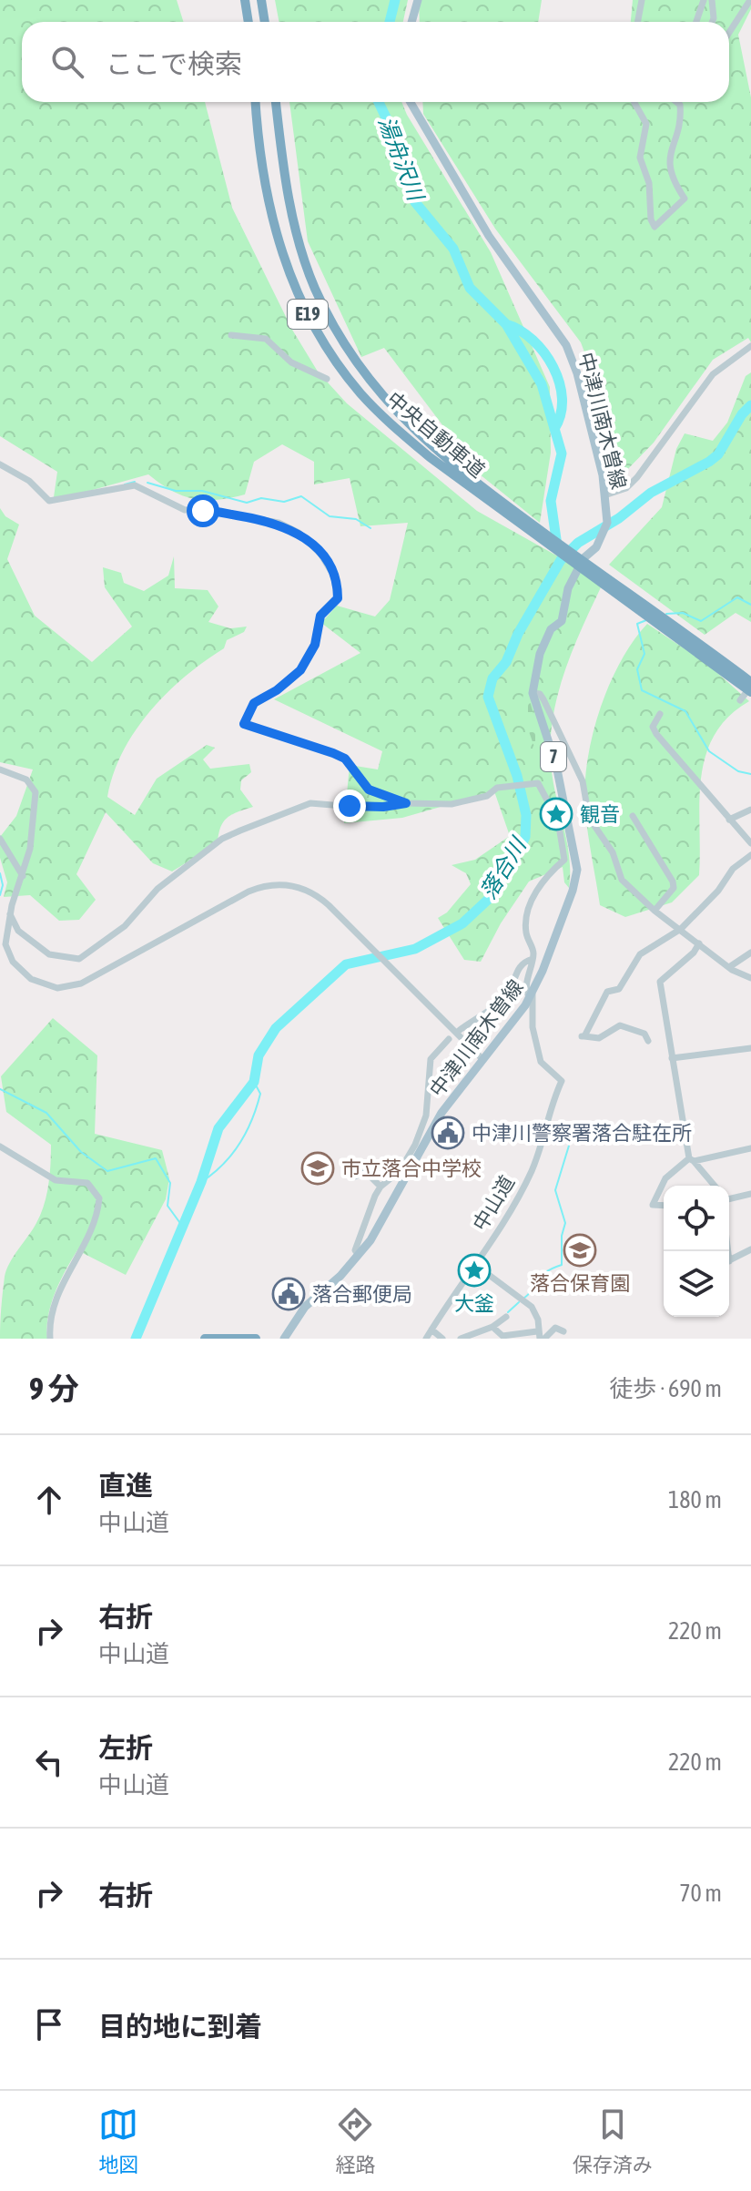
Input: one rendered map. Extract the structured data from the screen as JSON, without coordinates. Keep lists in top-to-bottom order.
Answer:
{
  "streets": {
    "highway": ["E19", "中央自動車道"],
    "main road": ["中津川南木曽線", "7"],
    "street": ["中山道"]
  },
  "crossings": [
    ["中津川南木曽線", "中山道"]
  ],
  "water": ["湯舟沢川", "落合川"],
  "places": {
    "place": ["観音", "大釜"],
    "public building": ["中津川警察署落合駐在所", "落合郵便局"],
    "school or university": ["市立落合中学校", "落合保育園"]
  },
  "page": {
    "search": "ここで検索",
    "heading": ["9 分", "徒歩 · 690 m"],
    "list": [
      ["直進", "中山道", "180 m"],
      ["右折", "中山道", "220 m"],
      ["左折", "中山道", "220 m"],
      ["右折", "70 m"],
      "目的地に到着"
    ],
    "nav": ["地図", "経路", "保存済み"]
  }
}
